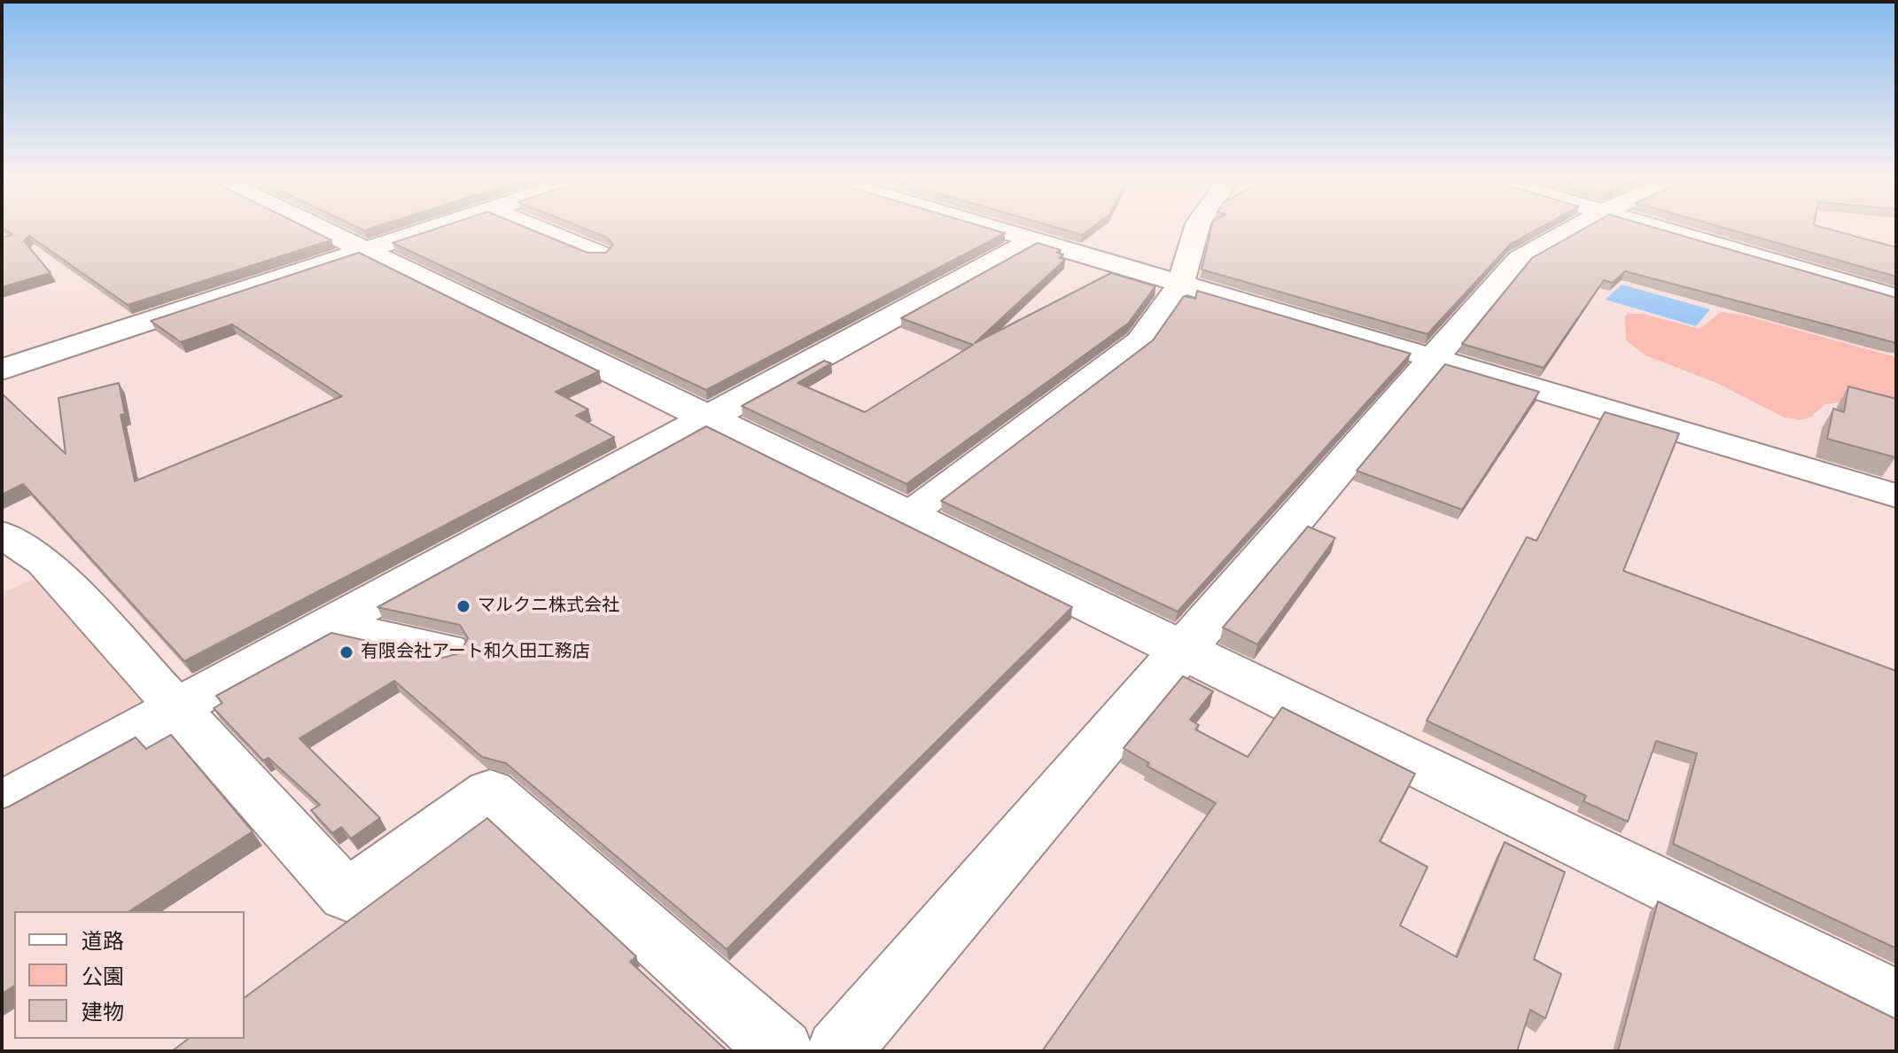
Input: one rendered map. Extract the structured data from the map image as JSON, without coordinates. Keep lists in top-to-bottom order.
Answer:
{
  "places": ["マルクニ株式会社", "有限会社アート和久田工務店"],
  "legend": ["道路", "公園", "建物"]
}
